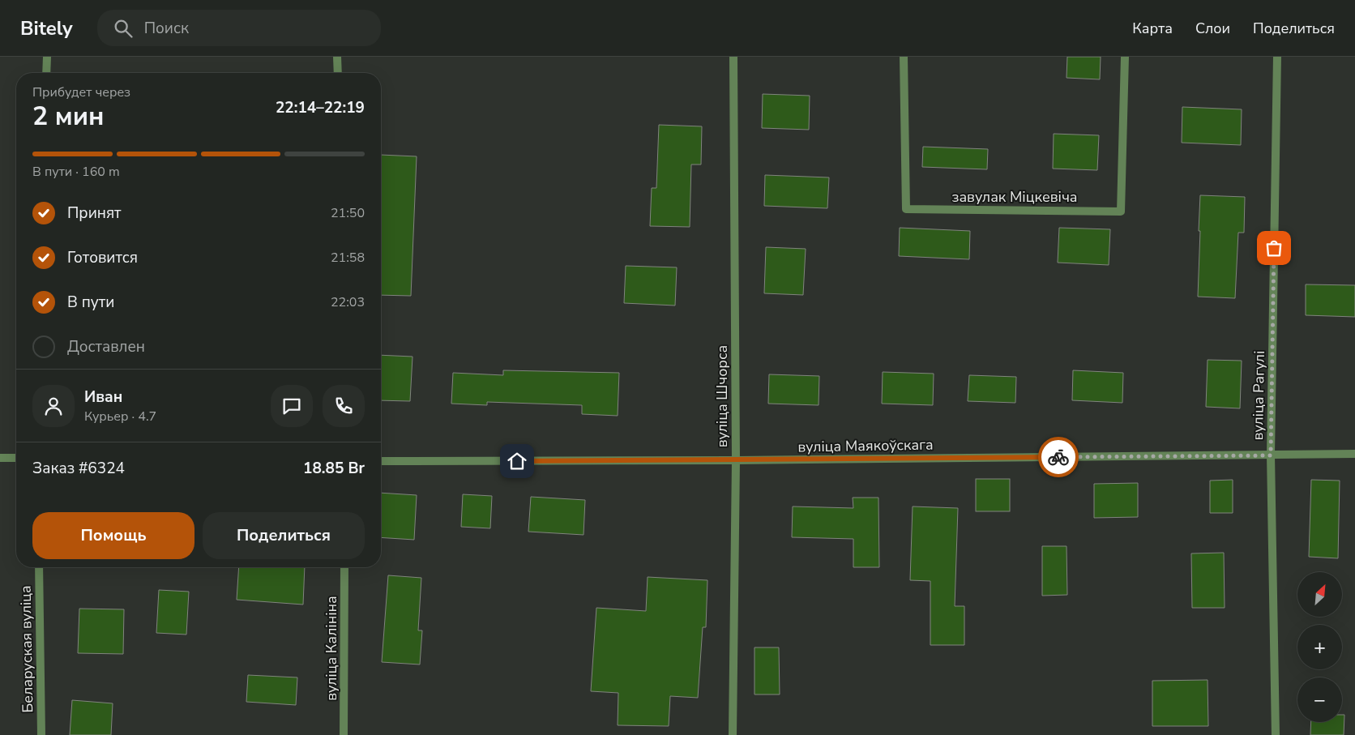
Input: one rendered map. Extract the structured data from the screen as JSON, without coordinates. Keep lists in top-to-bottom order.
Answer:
{
  "streets": {
    "street": [
      "завулак Міцкевіча",
      "вуліца Рагулі",
      "вуліца Шчорса",
      "вуліца Маякоўскага",
      "вуліца Калініна",
      "Беларуская вуліца"
    ]
  },
  "crossings": [
    ["вуліца Рагулі", "вуліца Маякоўскага"],
    ["вуліца Шчорса", "вуліца Маякоўскага"]
  ],
  "north": "top right",
  "page": {
    "header": "Bitely",
    "search": "Поиск",
    "nav": ["Карта", "Слои", "Поделиться"],
    "heading": ["2 мин", "Прибудет через", "22:14–22:19"],
    "panel": [
      "Иван",
      "Курьер · 4.7",
      "Заказ #6324",
      "18.85 Br"
    ],
    "bar": "В пути · 160 m",
    "list": [
      ["Принят", "21:50"],
      ["Готовится", "21:58"],
      ["В пути", "22:03"],
      "Доставлен"
    ],
    "buttons": ["Помощь", "Поделиться"],
    "map_buttons": ["+", "−"]
  }
}
